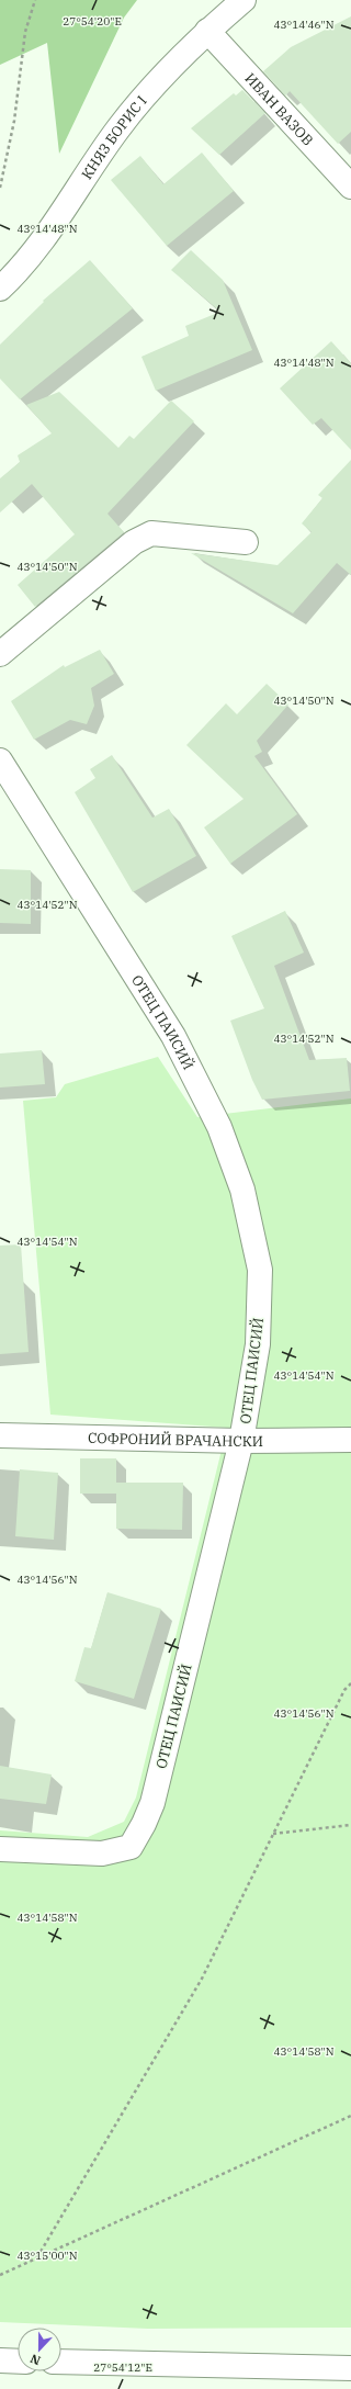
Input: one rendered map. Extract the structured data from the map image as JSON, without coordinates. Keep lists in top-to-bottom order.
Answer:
{
  "streets": {
    "street": [
      "ИВАН ВАЗОВ",
      "КНЯЗ БОРИС I",
      "ОТЕЦ ПАИСИЙ",
      "СОФРОНИЙ ВРАЧАНСКИ"
    ]
  },
  "crossings": [
    ["ИВАН ВАЗОВ", "КНЯЗ БОРИС I"],
    ["ОТЕЦ ПАИСИЙ", "СОФРОНИЙ ВРАЧАНСКИ"]
  ],
  "north": "bottom",
  "coordinates": [
    "27°54'20\"E",
    "43°14'46\"N",
    "43°14'48\"N",
    "43°14'50\"N",
    "43°14'52\"N",
    "43°14'54\"N",
    "43°14'56\"N",
    "43°14'58\"N",
    "43°15'00\"N",
    "27°54'12\"E"
  ]
}
